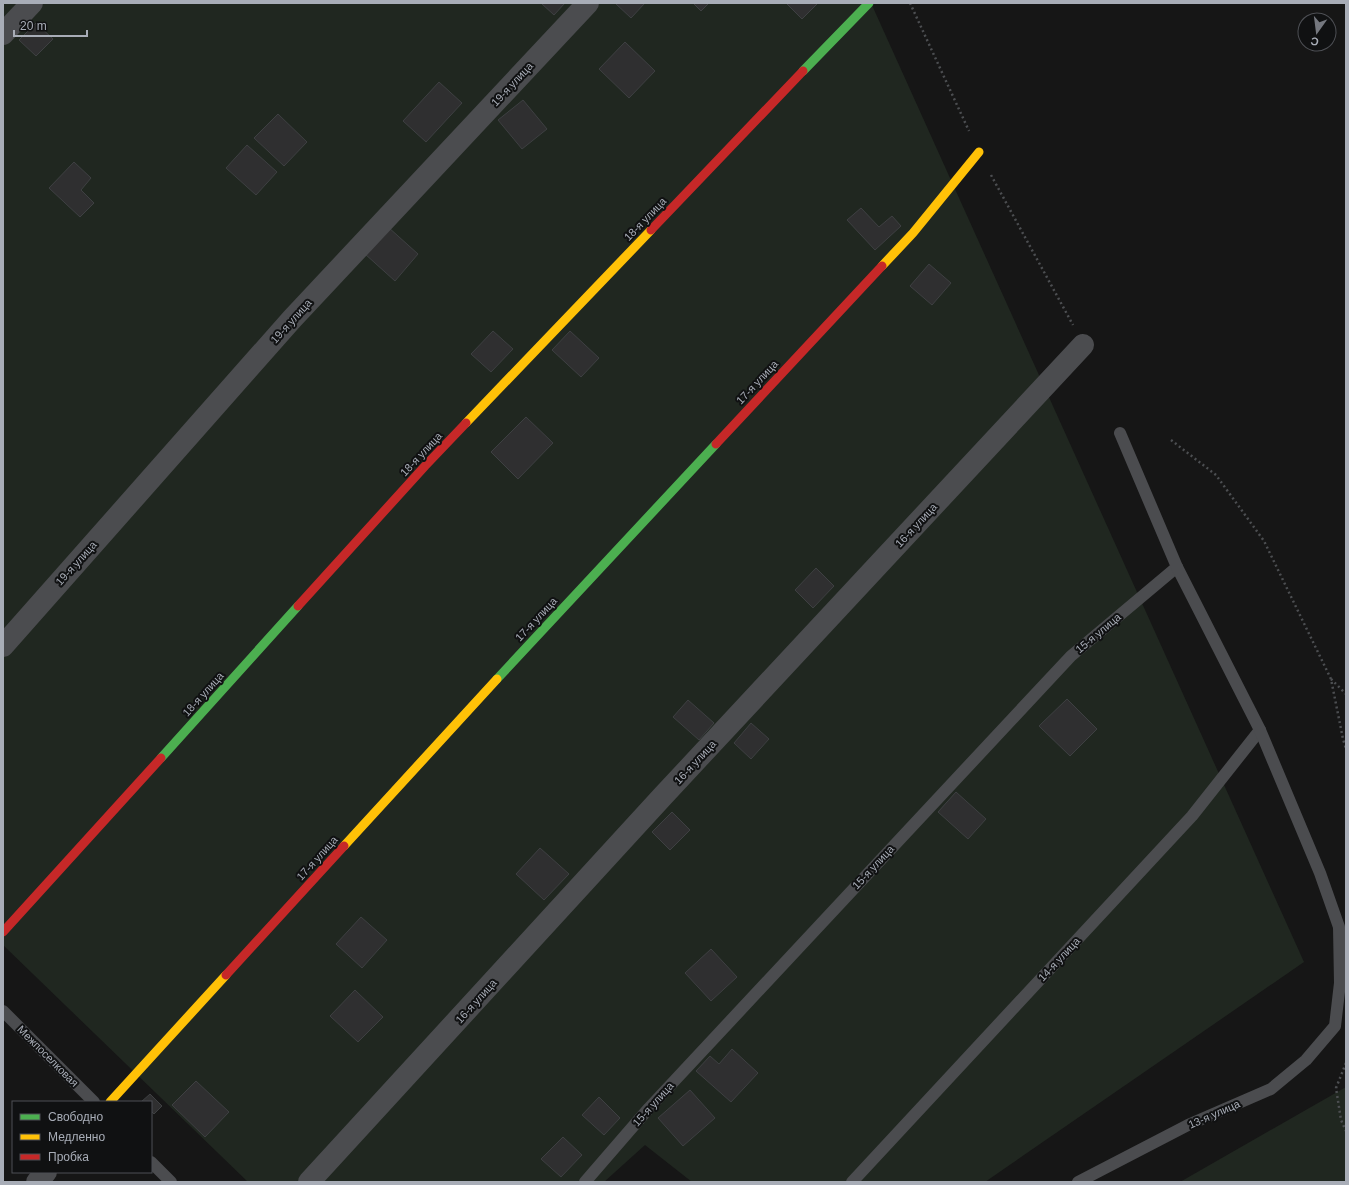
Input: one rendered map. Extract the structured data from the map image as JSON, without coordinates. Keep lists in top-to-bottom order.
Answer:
{
  "streets": {
    "street": [
      "19-я улица",
      "18-я улица",
      "17-я улица",
      "16-я улица"
    ],
    "lane": [
      "15-я улица",
      "14-я улица",
      "Межпоселковая",
      "13-я улица"
    ]
  },
  "crossings": [
    ["14-я улица", "13-я улица"]
  ],
  "legend": ["Свободно", "Медленно", "Пробка"],
  "scale_bar": "20 m",
  "north": "bottom"
}
